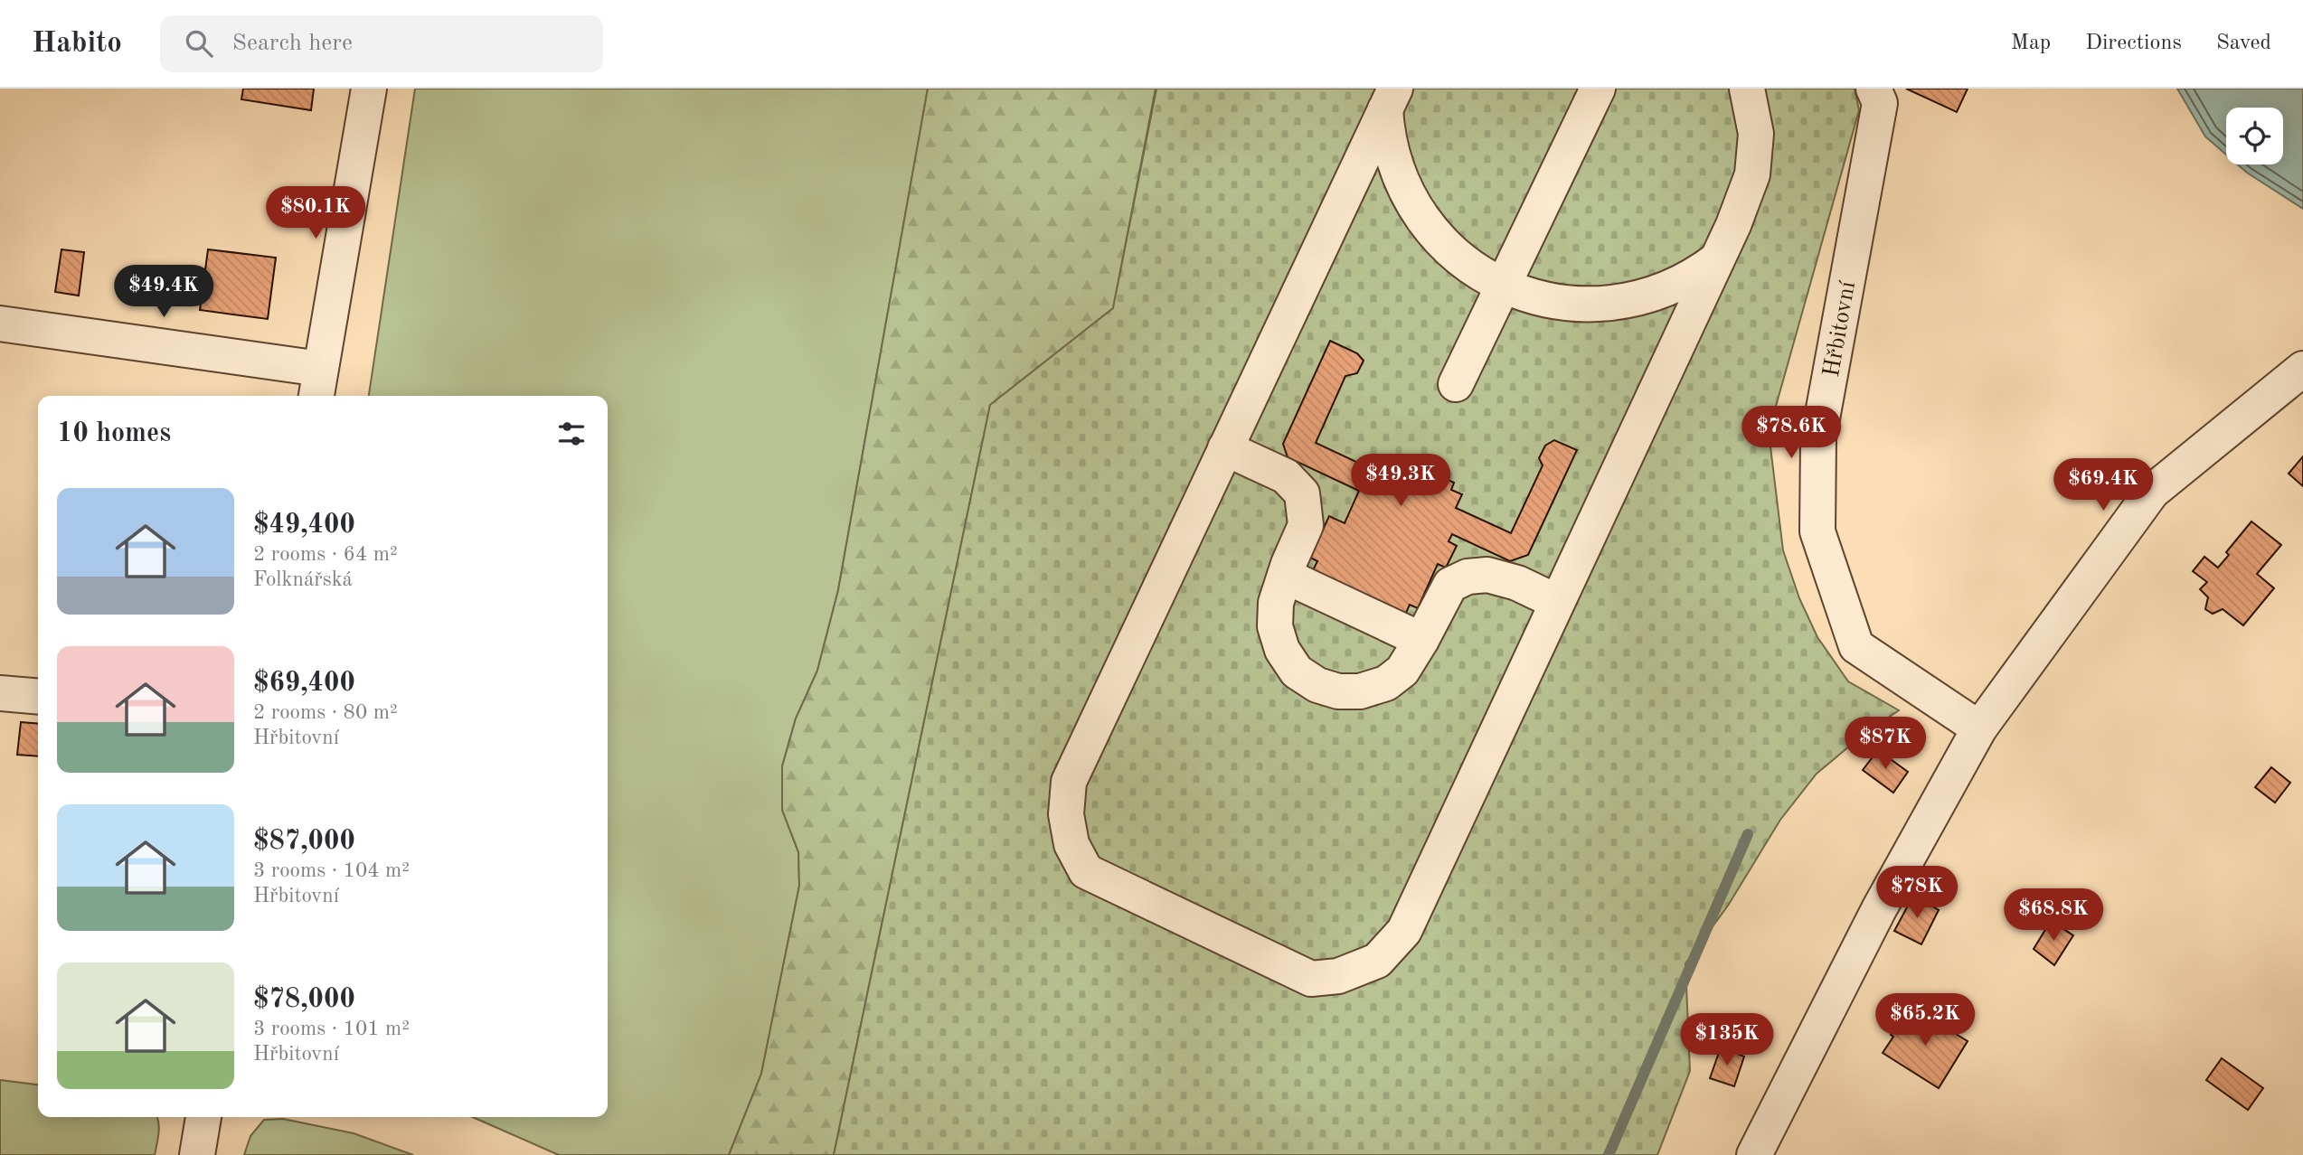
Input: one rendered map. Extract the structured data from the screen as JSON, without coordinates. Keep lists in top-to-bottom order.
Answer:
{
  "streets": {
    "street": ["Hřbitovní"]
  },
  "page": {
    "header": "Habito",
    "search": "Search here",
    "nav": ["Map", "Directions", "Saved"],
    "price": [
      "$80.1K",
      "$49.4K",
      "$78.6K",
      "$49.3K",
      "$69.4K",
      "$87K",
      "$78K",
      "$68.8K",
      "$65.2K",
      "$135K"
    ],
    "heading": "10 homes",
    "list": [
      {
        "name": "$49,400",
        "note": "2 rooms · 64 m² · Folknářská"
      },
      {
        "name": "$69,400",
        "note": "2 rooms · 80 m² · Hřbitovní"
      },
      {
        "name": "$87,000",
        "note": "3 rooms · 104 m² · Hřbitovní"
      },
      {
        "name": "$78,000",
        "note": "3 rooms · 101 m² · Hřbitovní"
      }
    ]
  }
}
